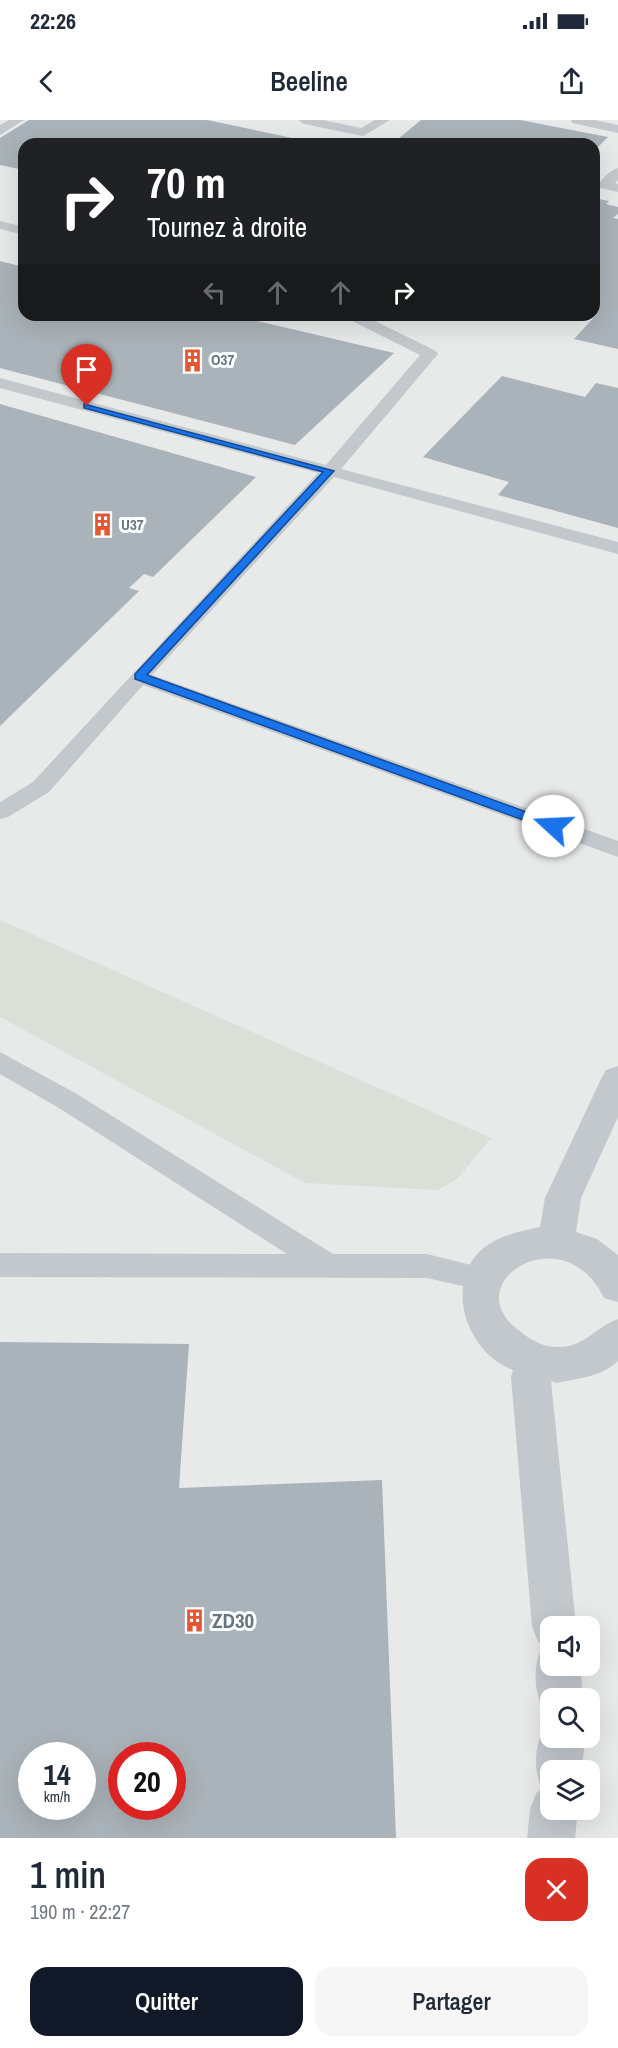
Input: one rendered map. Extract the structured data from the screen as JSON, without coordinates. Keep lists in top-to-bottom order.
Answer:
{
  "places": {
    "building": ["O37", "U37", "ZD30"]
  },
  "page": {
    "status": "22:26",
    "header": "Beeline",
    "turn": ["70 m", "Tournez à droite"],
    "speed": "14 km/h",
    "limit": "20",
    "heading": ["1 min", "190 m · 22:27"],
    "buttons": ["Quitter", "Partager"]
  }
}
